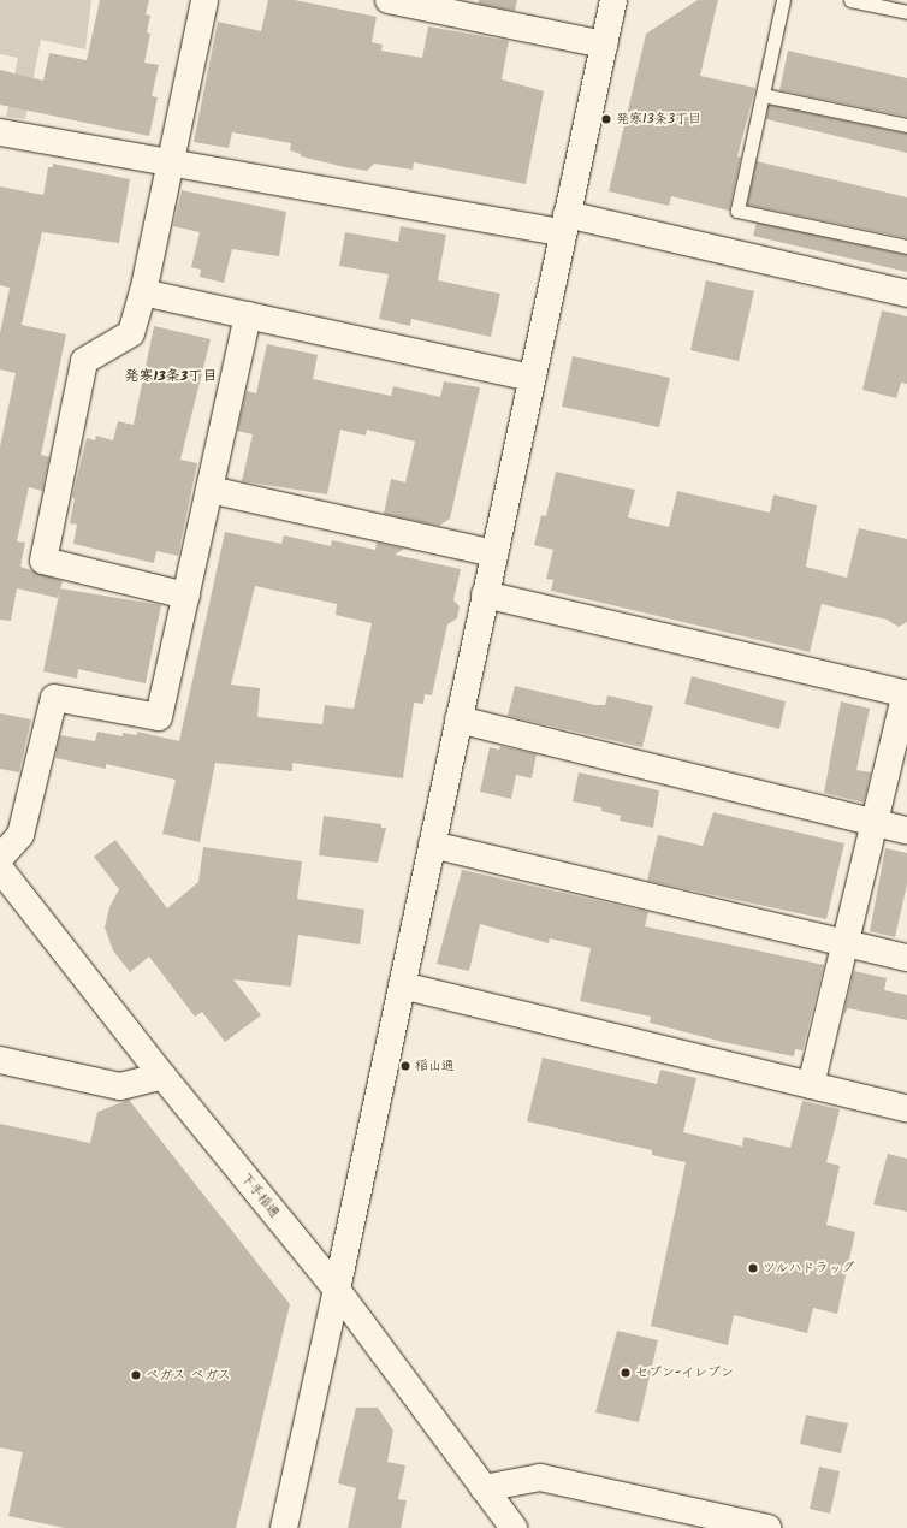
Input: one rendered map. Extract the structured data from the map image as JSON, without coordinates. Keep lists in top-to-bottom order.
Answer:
{
  "streets": {
    "street": ["下手稲通"]
  },
  "districts": ["発寒13条3丁目"],
  "places": [
    "発寒13条3丁目",
    "稲山通",
    "ツルハドラッグ",
    "セブン-イレブン",
    "ベガス ベガス"
  ]
}
